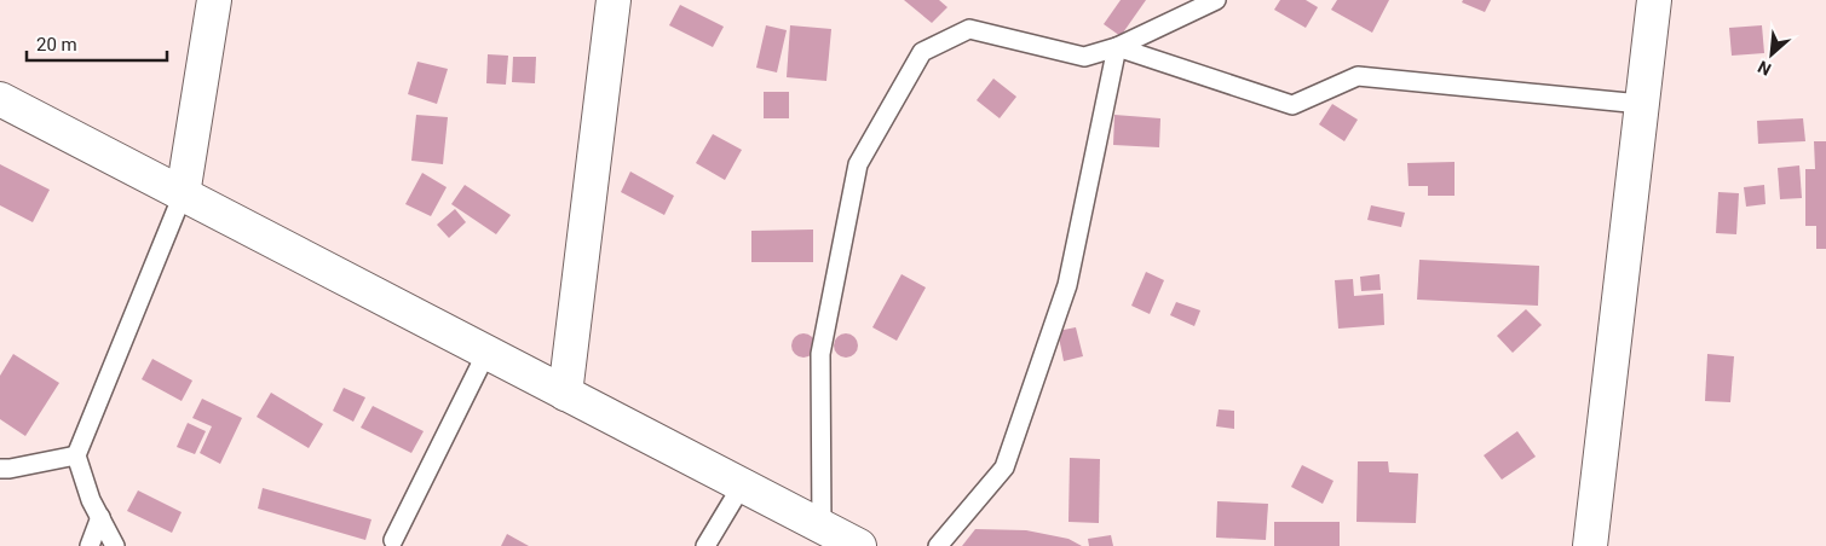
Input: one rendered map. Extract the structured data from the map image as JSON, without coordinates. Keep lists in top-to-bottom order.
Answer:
{
  "scale_bar": "20 m",
  "north": "bottom left"
}
